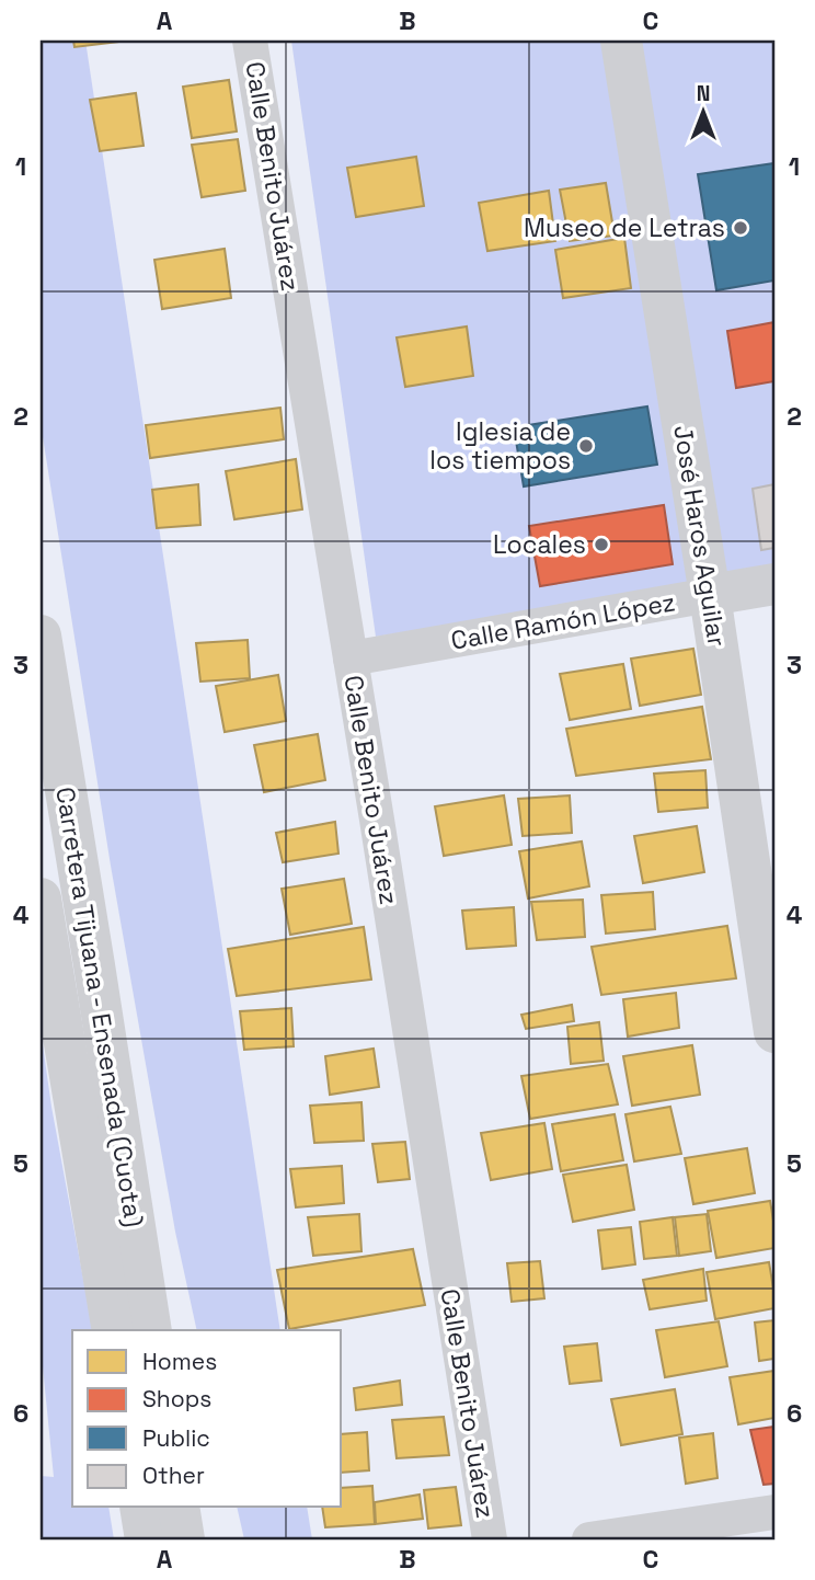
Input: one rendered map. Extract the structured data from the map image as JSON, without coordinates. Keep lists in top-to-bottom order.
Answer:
{
  "streets": {
    "main road": ["José Haros Aguilar", "Calle Ramón López", "Carretera Tijuana - Ensenada (Cuota)"],
    "street": ["Calle Benito Juárez"]
  },
  "crossings": [
    ["Calle Benito Juárez", "Calle Ramón López"],
    ["José Haros Aguilar", "Calle Ramón López"]
  ],
  "places": ["Museo de Letras", "Iglesia de los tiempos", "Locales"],
  "legend": [
    "Homes",
    "Shops",
    "Public",
    "Other"
  ],
  "north": "top",
  "grid": {
    "columns": ["A", "B", "C"],
    "rows": [
      "1",
      "2",
      "3",
      "4",
      "5",
      "6"
    ]
  }
}
